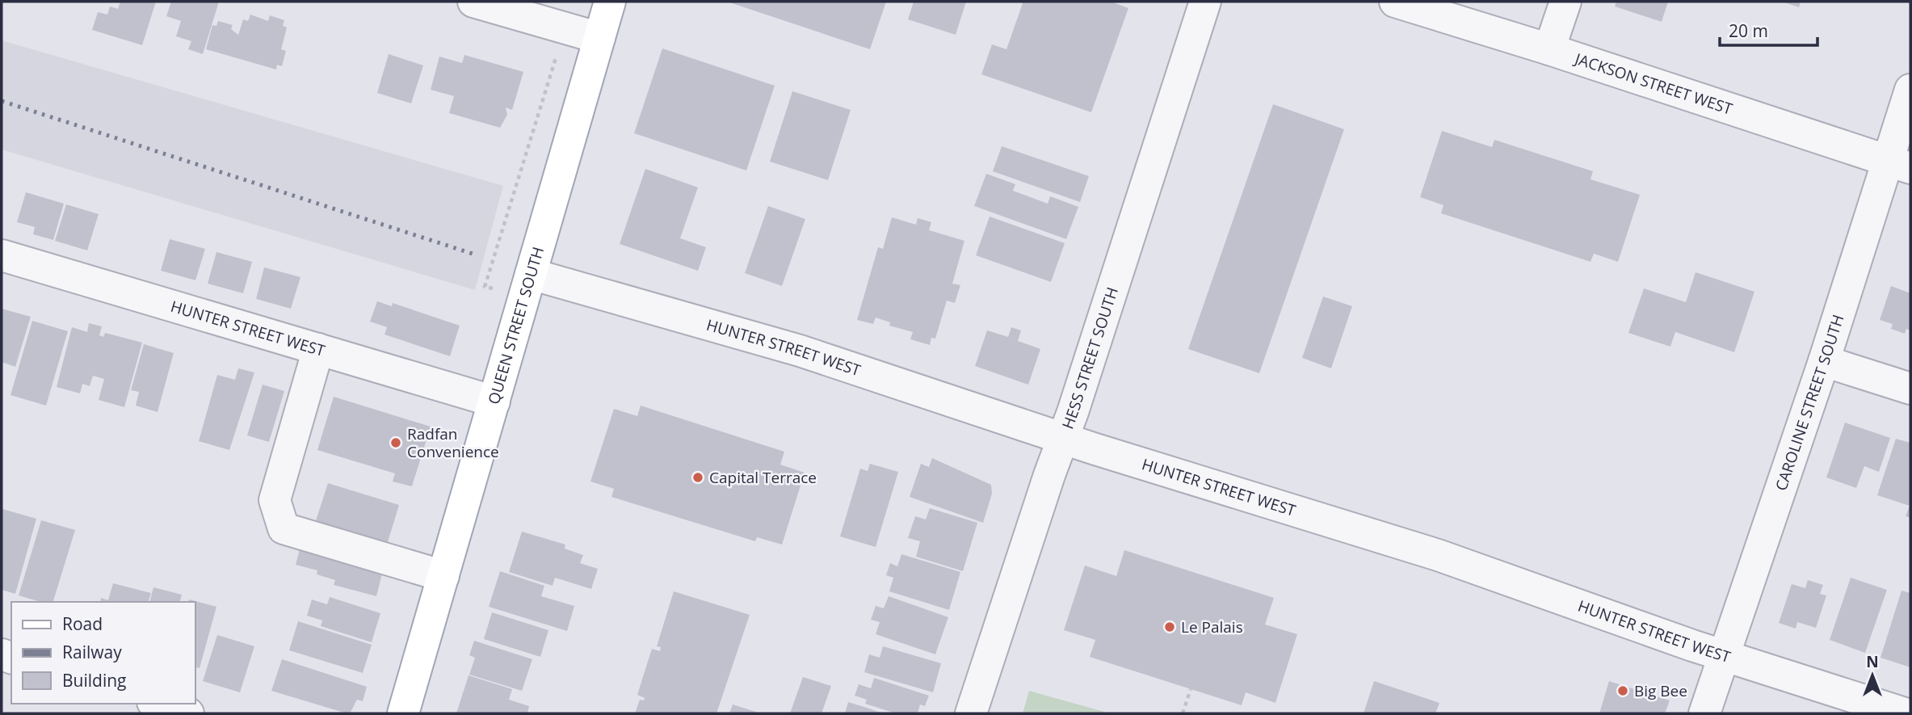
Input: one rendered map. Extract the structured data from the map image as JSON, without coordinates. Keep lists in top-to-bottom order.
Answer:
{
  "streets": {
    "main road": ["QUEEN STREET SOUTH"],
    "street": [
      "JACKSON STREET WEST",
      "HUNTER STREET WEST",
      "HESS STREET SOUTH",
      "CAROLINE STREET SOUTH"
    ]
  },
  "crossings": [
    ["JACKSON STREET WEST", "CAROLINE STREET SOUTH"],
    ["QUEEN STREET SOUTH", "HUNTER STREET WEST"],
    ["HUNTER STREET WEST", "HESS STREET SOUTH"],
    ["HUNTER STREET WEST", "CAROLINE STREET SOUTH"]
  ],
  "places": [
    "Radfan Convenience",
    "Capital Terrace",
    "Le Palais",
    "Big Bee"
  ],
  "legend": ["Road", "Railway", "Building"],
  "scale_bar": "20 m",
  "north": "top"
}
